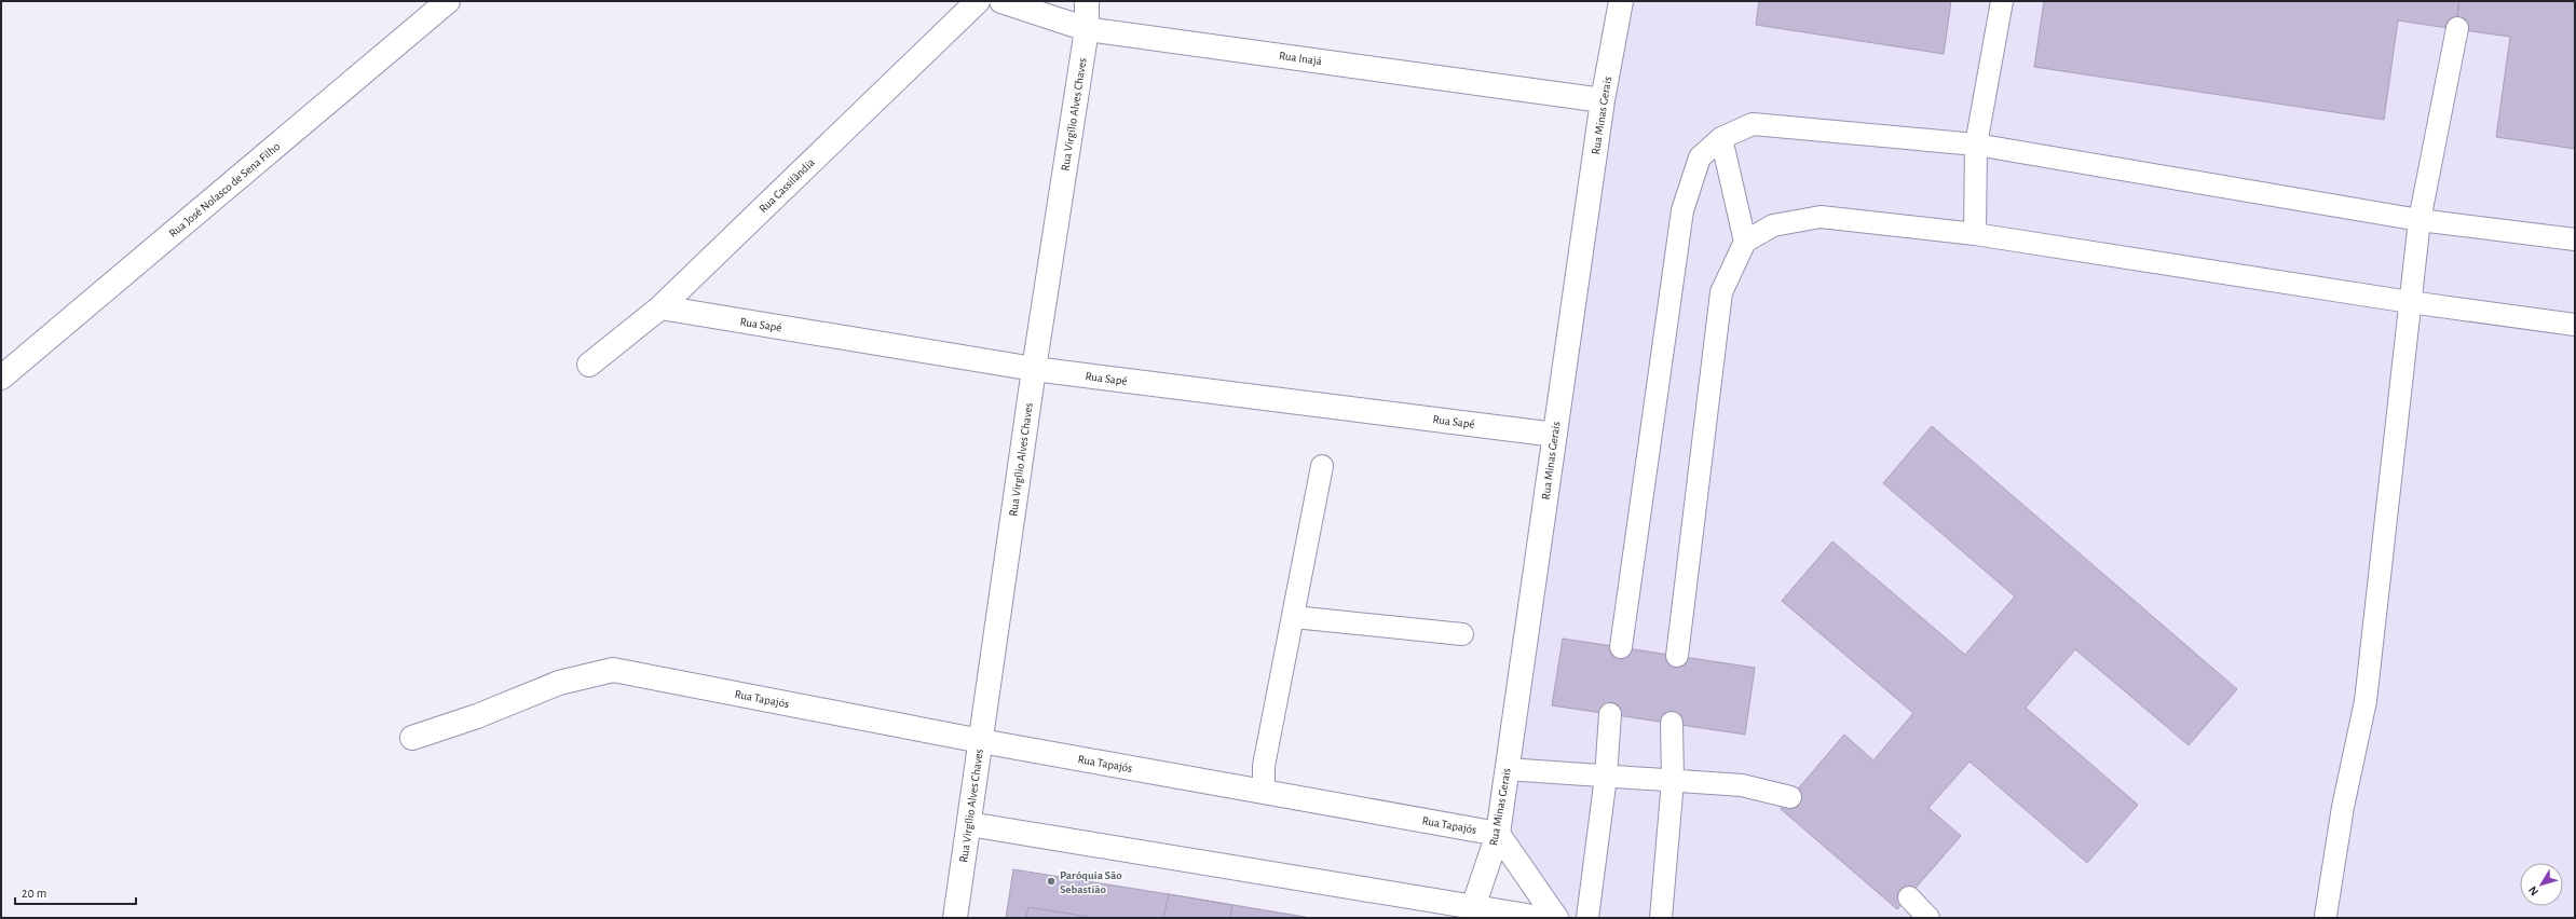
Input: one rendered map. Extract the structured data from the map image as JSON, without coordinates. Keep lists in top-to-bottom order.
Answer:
{
  "streets": {
    "street": [
      "Rua Inajá",
      "Rua Virgílio Alves Chaves",
      "Rua Minas Gerais",
      "Rua Cassilândia",
      "Rua José Nolasco de Sena Filho",
      "Rua Sapé",
      "Rua Tapajós"
    ]
  },
  "crossings": [
    ["Rua Inajá", "Rua Virgílio Alves Chaves"],
    ["Rua Inajá", "Rua Minas Gerais"],
    ["Rua Virgílio Alves Chaves", "Rua Sapé"],
    ["Rua Virgílio Alves Chaves", "Rua Tapajós"],
    ["Rua Minas Gerais", "Rua Sapé"],
    ["Rua Minas Gerais", "Rua Tapajós"],
    ["Rua Cassilândia", "Rua Sapé"]
  ],
  "places": ["Paróquia São Sebastião"],
  "scale_bar": "20 m",
  "north": "bottom left"
}
